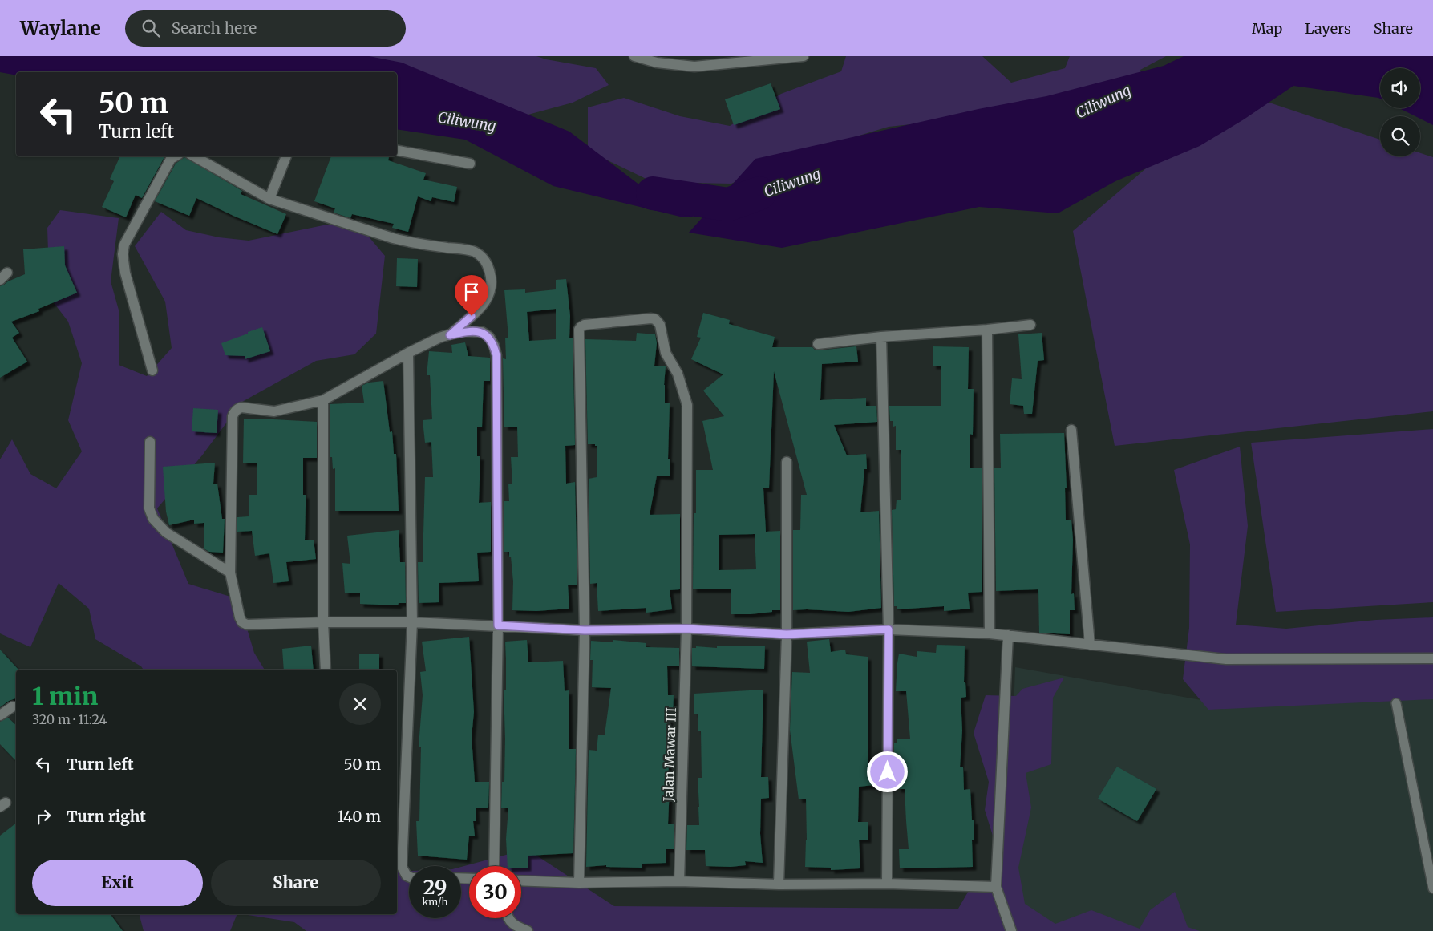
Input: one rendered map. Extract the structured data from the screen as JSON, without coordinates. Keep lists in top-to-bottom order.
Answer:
{
  "streets": {
    "street": ["Jalan Mawar III"]
  },
  "water": ["Ciliwung"],
  "page": {
    "header": "Waylane",
    "search": "Search here",
    "nav": ["Map", "Layers", "Share"],
    "turn": ["50 m", "Turn left"],
    "heading": ["1 min", "320 m · 11:24"],
    "list": [
      {
        "name": "Turn left",
        "value": "50 m"
      },
      {
        "name": "Turn right",
        "value": "140 m"
      }
    ],
    "buttons": ["Exit", "Share"],
    "speed": "29 km/h",
    "limit": "30"
  }
}
